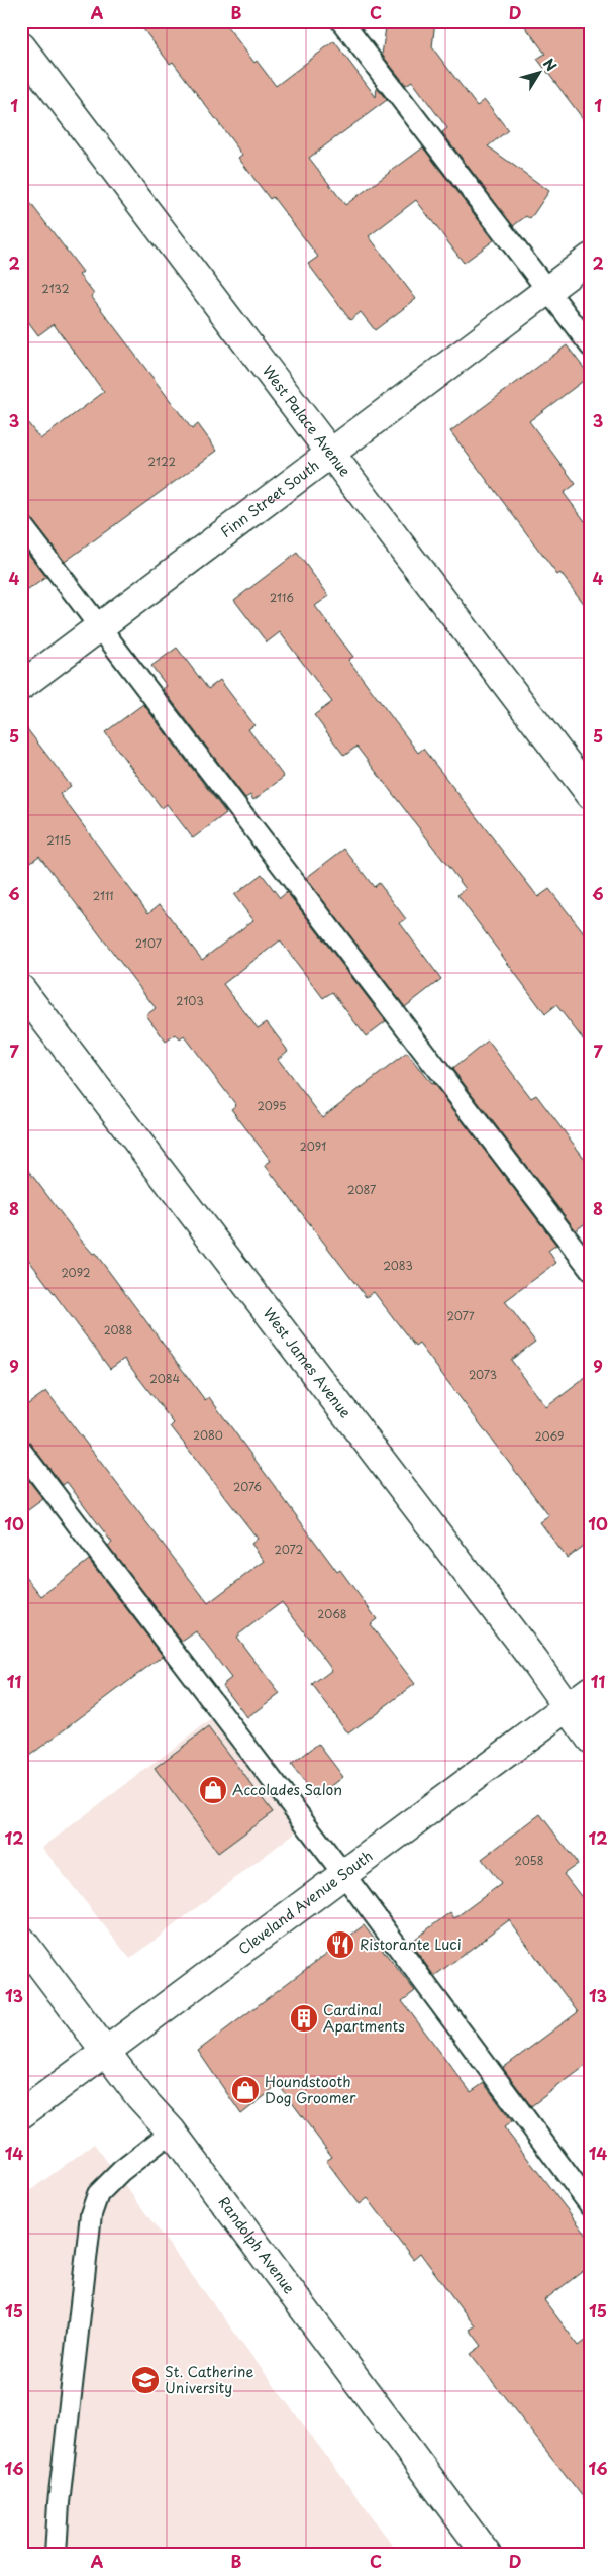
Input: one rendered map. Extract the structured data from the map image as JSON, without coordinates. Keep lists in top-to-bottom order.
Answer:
{
  "streets": {
    "street": [
      "West Palace Avenue",
      "Finn Street South",
      "West James Avenue",
      "Cleveland Avenue South",
      "Randolph Avenue"
    ]
  },
  "crossings": [
    ["West Palace Avenue", "Finn Street South"],
    ["West James Avenue", "Cleveland Avenue South"],
    ["Cleveland Avenue South", "Randolph Avenue"]
  ],
  "places": {
    "shop": ["Accolades Salon", "Houndstooth Dog Groomer"],
    "restaurant": ["Ristorante Luci"],
    "building": ["Cardinal Apartments"],
    "school or university": ["St. Catherine University"]
  },
  "house_numbers": [
    "2132",
    "2122",
    "2116",
    "2115",
    "2111",
    "2107",
    "2103",
    "2095",
    "2091",
    "2087",
    "2083",
    "2092",
    "2077",
    "2088",
    "2073",
    "2084",
    "2080",
    "2069",
    "2076",
    "2072",
    "2068",
    "2058"
  ],
  "north": "top right",
  "grid": {
    "columns": [
      "A",
      "B",
      "C",
      "D"
    ],
    "rows": [
      "1",
      "2",
      "3",
      "4",
      "5",
      "6",
      "7",
      "8",
      "9",
      "10",
      "11",
      "12",
      "13",
      "14",
      "15",
      "16"
    ]
  }
}
